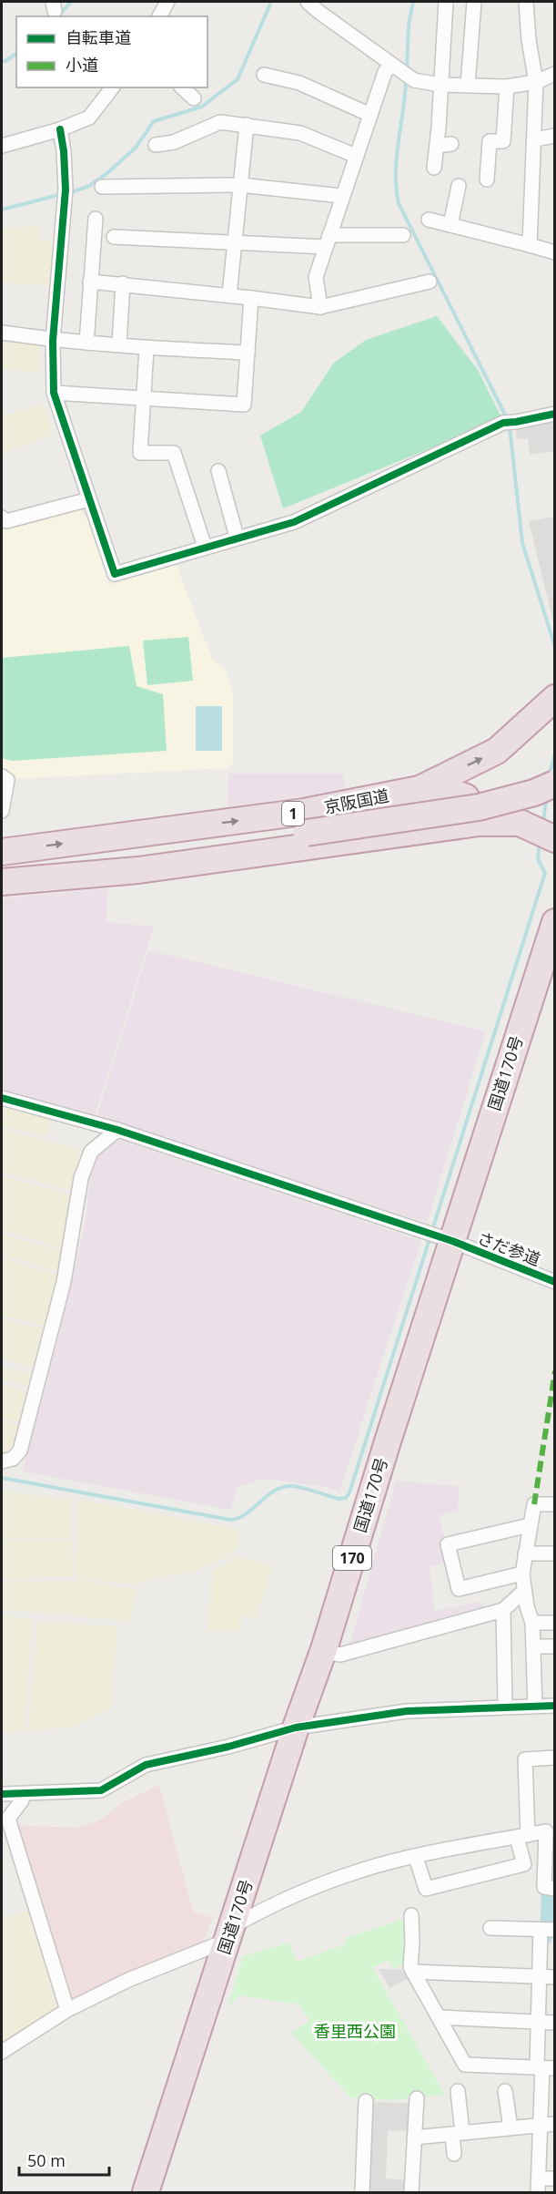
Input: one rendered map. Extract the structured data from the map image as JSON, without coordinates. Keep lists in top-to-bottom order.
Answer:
{
  "streets": {
    "highway": [
      "京阪国道",
      "1",
      "国道170号",
      "170"
    ],
    "street": ["さだ参道"]
  },
  "crossings": [
    ["国道170号", "さだ参道"]
  ],
  "parks": ["香里西公園"],
  "legend": ["自転車道", "小道"],
  "scale_bar": "50 m"
}
